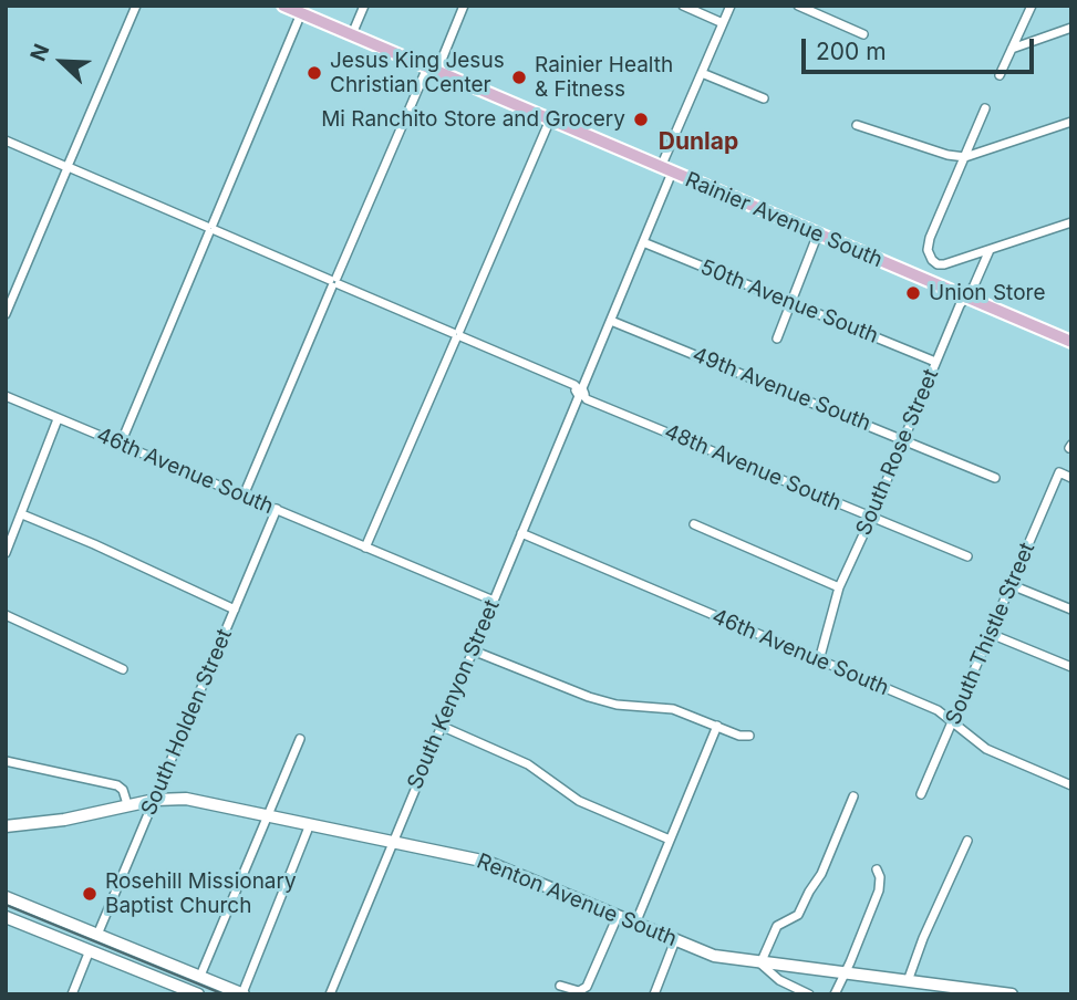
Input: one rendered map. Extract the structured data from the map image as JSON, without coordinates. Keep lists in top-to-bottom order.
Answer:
{
  "streets": {
    "main road": ["Rainier Avenue South", "Renton Avenue South"],
    "street": [
      "50th Avenue South",
      "49th Avenue South",
      "South Rose Street",
      "48th Avenue South",
      "46th Avenue South",
      "South Thistle Street",
      "South Kenyon Street",
      "South Holden Street"
    ]
  },
  "crossings": [
    ["Rainier Avenue South", "South Rose Street"],
    ["Rainier Avenue South", "South Kenyon Street"],
    ["50th Avenue South", "South Rose Street"],
    ["50th Avenue South", "South Kenyon Street"],
    ["49th Avenue South", "South Rose Street"],
    ["49th Avenue South", "South Kenyon Street"],
    ["South Rose Street", "48th Avenue South"],
    ["South Rose Street", "46th Avenue South"],
    ["48th Avenue South", "South Kenyon Street"],
    ["46th Avenue South", "South Thistle Street"],
    ["46th Avenue South", "South Kenyon Street"],
    ["46th Avenue South", "South Holden Street"],
    ["South Kenyon Street", "Renton Avenue South"],
    ["South Holden Street", "Renton Avenue South"]
  ],
  "districts": ["Dunlap"],
  "places": [
    "Jesus King Jesus Christian Center",
    "Rainier Health & Fitness",
    "Mi Ranchito Store and Grocery",
    "Union Store",
    "Rosehill Missionary Baptist Church"
  ],
  "scale_bar": "200 m",
  "north": "top left"
}
